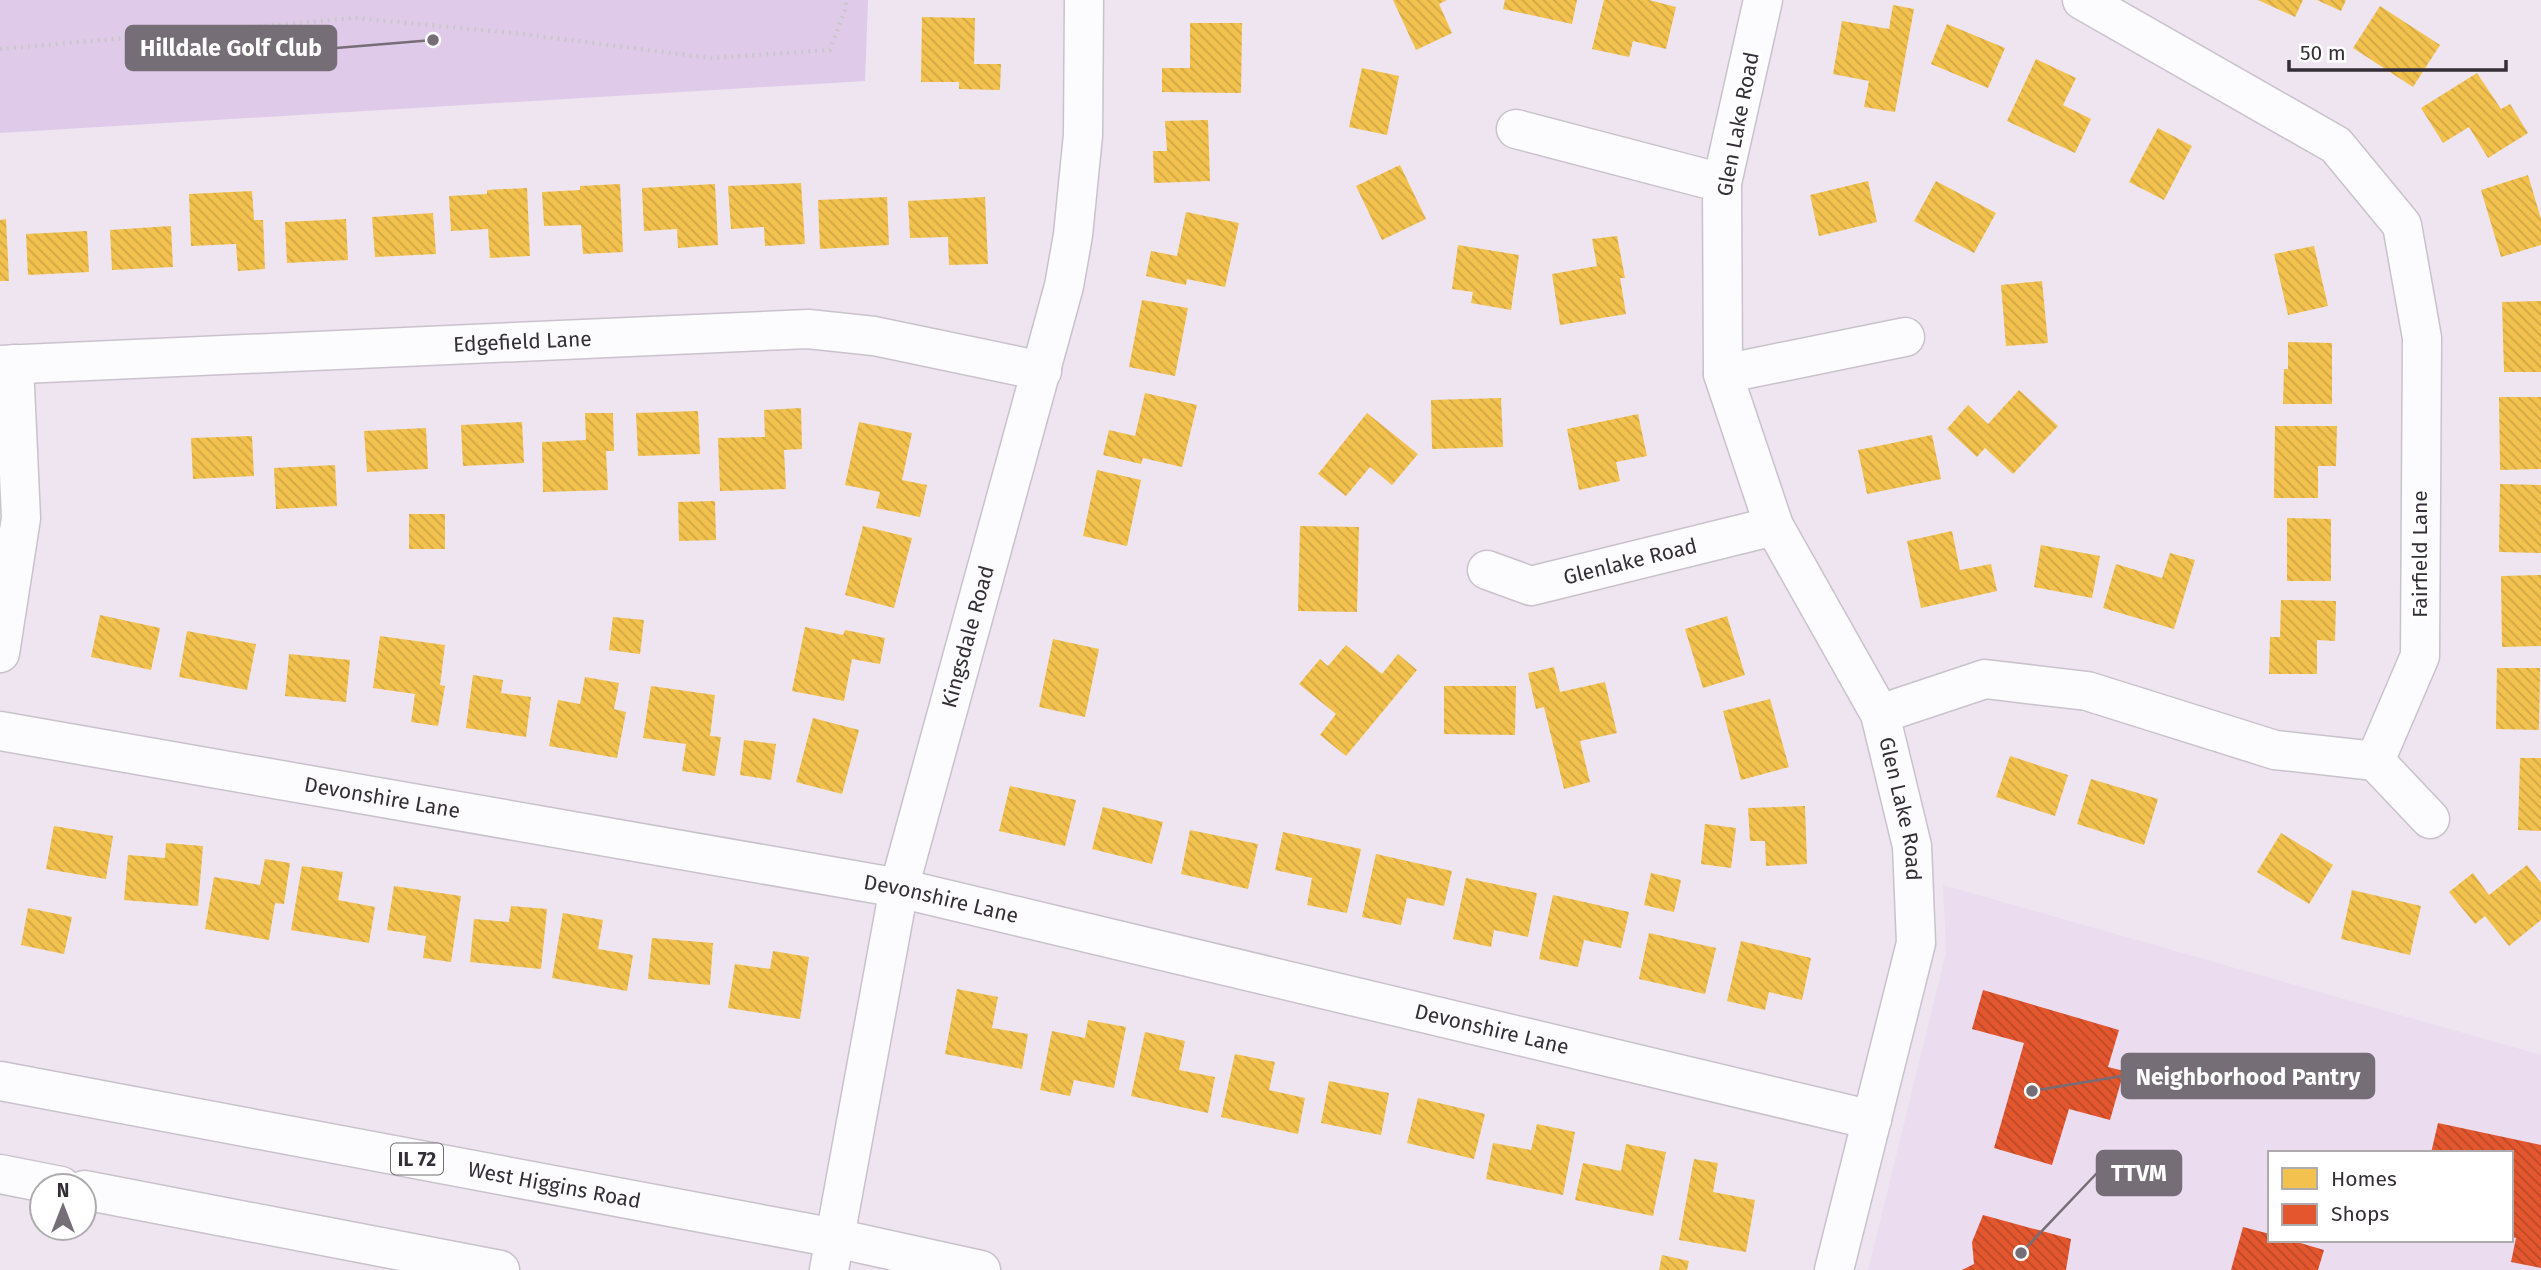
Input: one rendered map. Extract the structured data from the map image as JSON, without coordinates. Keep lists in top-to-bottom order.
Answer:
{
  "streets": {
    "street": [
      "Glen Lake Road",
      "Edgefield Lane",
      "Fairfield Lane",
      "Glenlake Road",
      "Kingsdale Road",
      "Devonshire Lane",
      "IL 72",
      "West Higgins Road"
    ]
  },
  "crossings": [
    ["Glen Lake Road", "Glenlake Road"],
    ["Glen Lake Road", "Devonshire Lane"],
    ["Edgefield Lane", "Kingsdale Road"],
    ["Kingsdale Road", "Devonshire Lane"],
    ["Kingsdale Road", "West Higgins Road"]
  ],
  "places": ["Hilldale Golf Club", "Neighborhood Pantry", "TTVM"],
  "legend": ["Homes", "Shops"],
  "scale_bar": "50 m",
  "north": "top"
}
